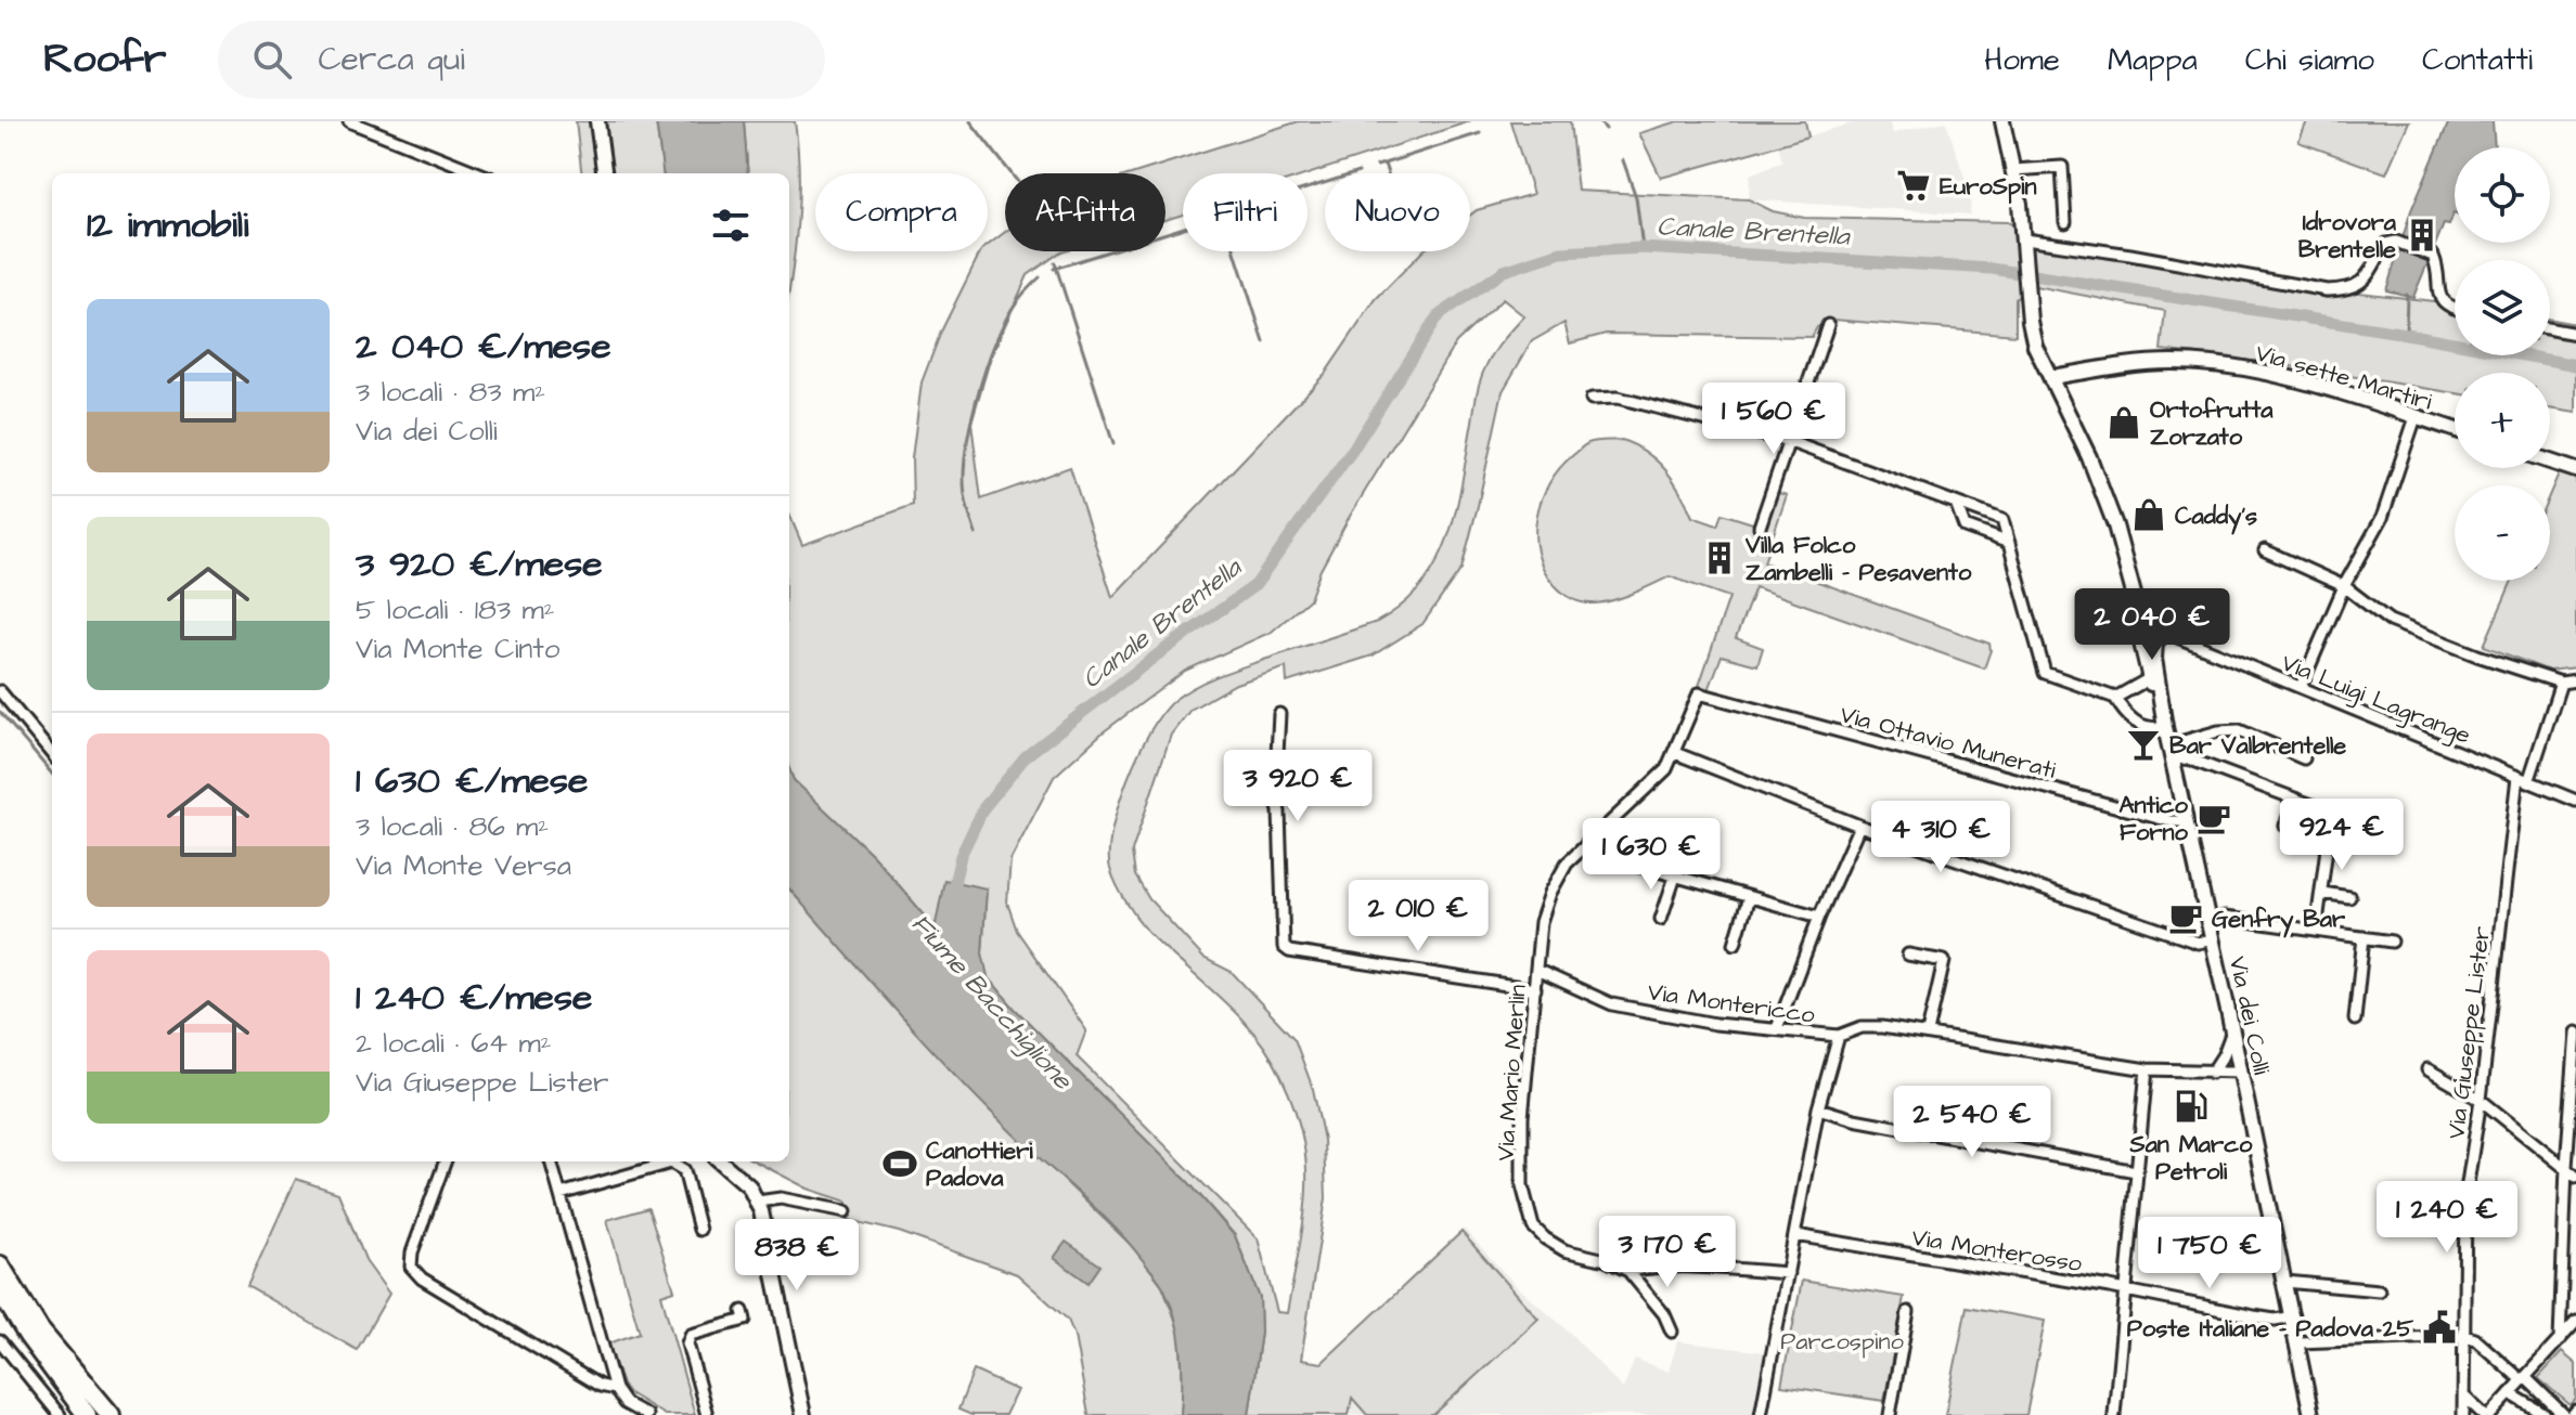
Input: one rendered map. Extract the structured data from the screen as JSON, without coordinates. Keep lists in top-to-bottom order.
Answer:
{
  "streets": {
    "main road": ["Via sette Martiri", "Via dei Colli"],
    "street": [
      "Via Luigi Lagrange",
      "Via Ottavio Munerati",
      "Via Montericco",
      "Via Giuseppe Lister",
      "Via Mario Merlin",
      "Via Monterosso"
    ]
  },
  "crossings": [
    ["Via Luigi Lagrange", "Via dei Colli"],
    ["Via Luigi Lagrange", "Via Giuseppe Lister"],
    ["Via Ottavio Munerati", "Via dei Colli"],
    ["Via Ottavio Munerati", "Via Mario Merlin"],
    ["Via Montericco", "Via dei Colli"],
    ["Via Montericco", "Via Mario Merlin"],
    ["Via dei Colli", "Via Monterosso"]
  ],
  "water": ["Canale Brentella", "Fiume Bacchiglione"],
  "parks": ["Parcospino"],
  "places": {
    "supermarket": ["EuroSpin"],
    "building": ["Idrovora Brentelle", "Villa Folco Zambelli - Pesavento"],
    "shop": ["Ortofrutta Zorzato", "Caddy's"],
    "bar": ["Bar Valbrentelle"],
    "cafe": ["Antico Forno", "Genfry Bar"],
    "fuel station": ["San Marco Petroli"],
    "sports": ["Canottieri Padova"],
    "public building": ["Poste Italiane - Padova 25"]
  },
  "page": {
    "header": "Roofr",
    "search": "Cerca qui",
    "nav": [
      "Home",
      "Mappa",
      "Chi siamo",
      "Contatti"
    ],
    "map_buttons": ["+", "−"],
    "chip": [
      "Compra",
      "Affitta",
      "Filtri",
      "Nuovo"
    ],
    "heading": "12 immobili",
    "list": [
      {
        "name": "2 040 €/mese",
        "note": "3 locali · 83 m² · Via dei Colli"
      },
      {
        "name": "3 920 €/mese",
        "note": "5 locali · 183 m² · Via Monte Cinto"
      },
      {
        "name": "1 630 €/mese",
        "note": "3 locali · 86 m² · Via Monte Versa"
      },
      {
        "name": "1 240 €/mese",
        "note": "2 locali · 64 m² · Via Giuseppe Lister"
      }
    ],
    "price": [
      "1 560 €",
      "2 040 €",
      "3 920 €",
      "924 €",
      "4 310 €",
      "1 630 €",
      "2 010 €",
      "2 540 €",
      "1 240 €",
      "3 170 €",
      "1 750 €",
      "838 €"
    ]
  }
}
